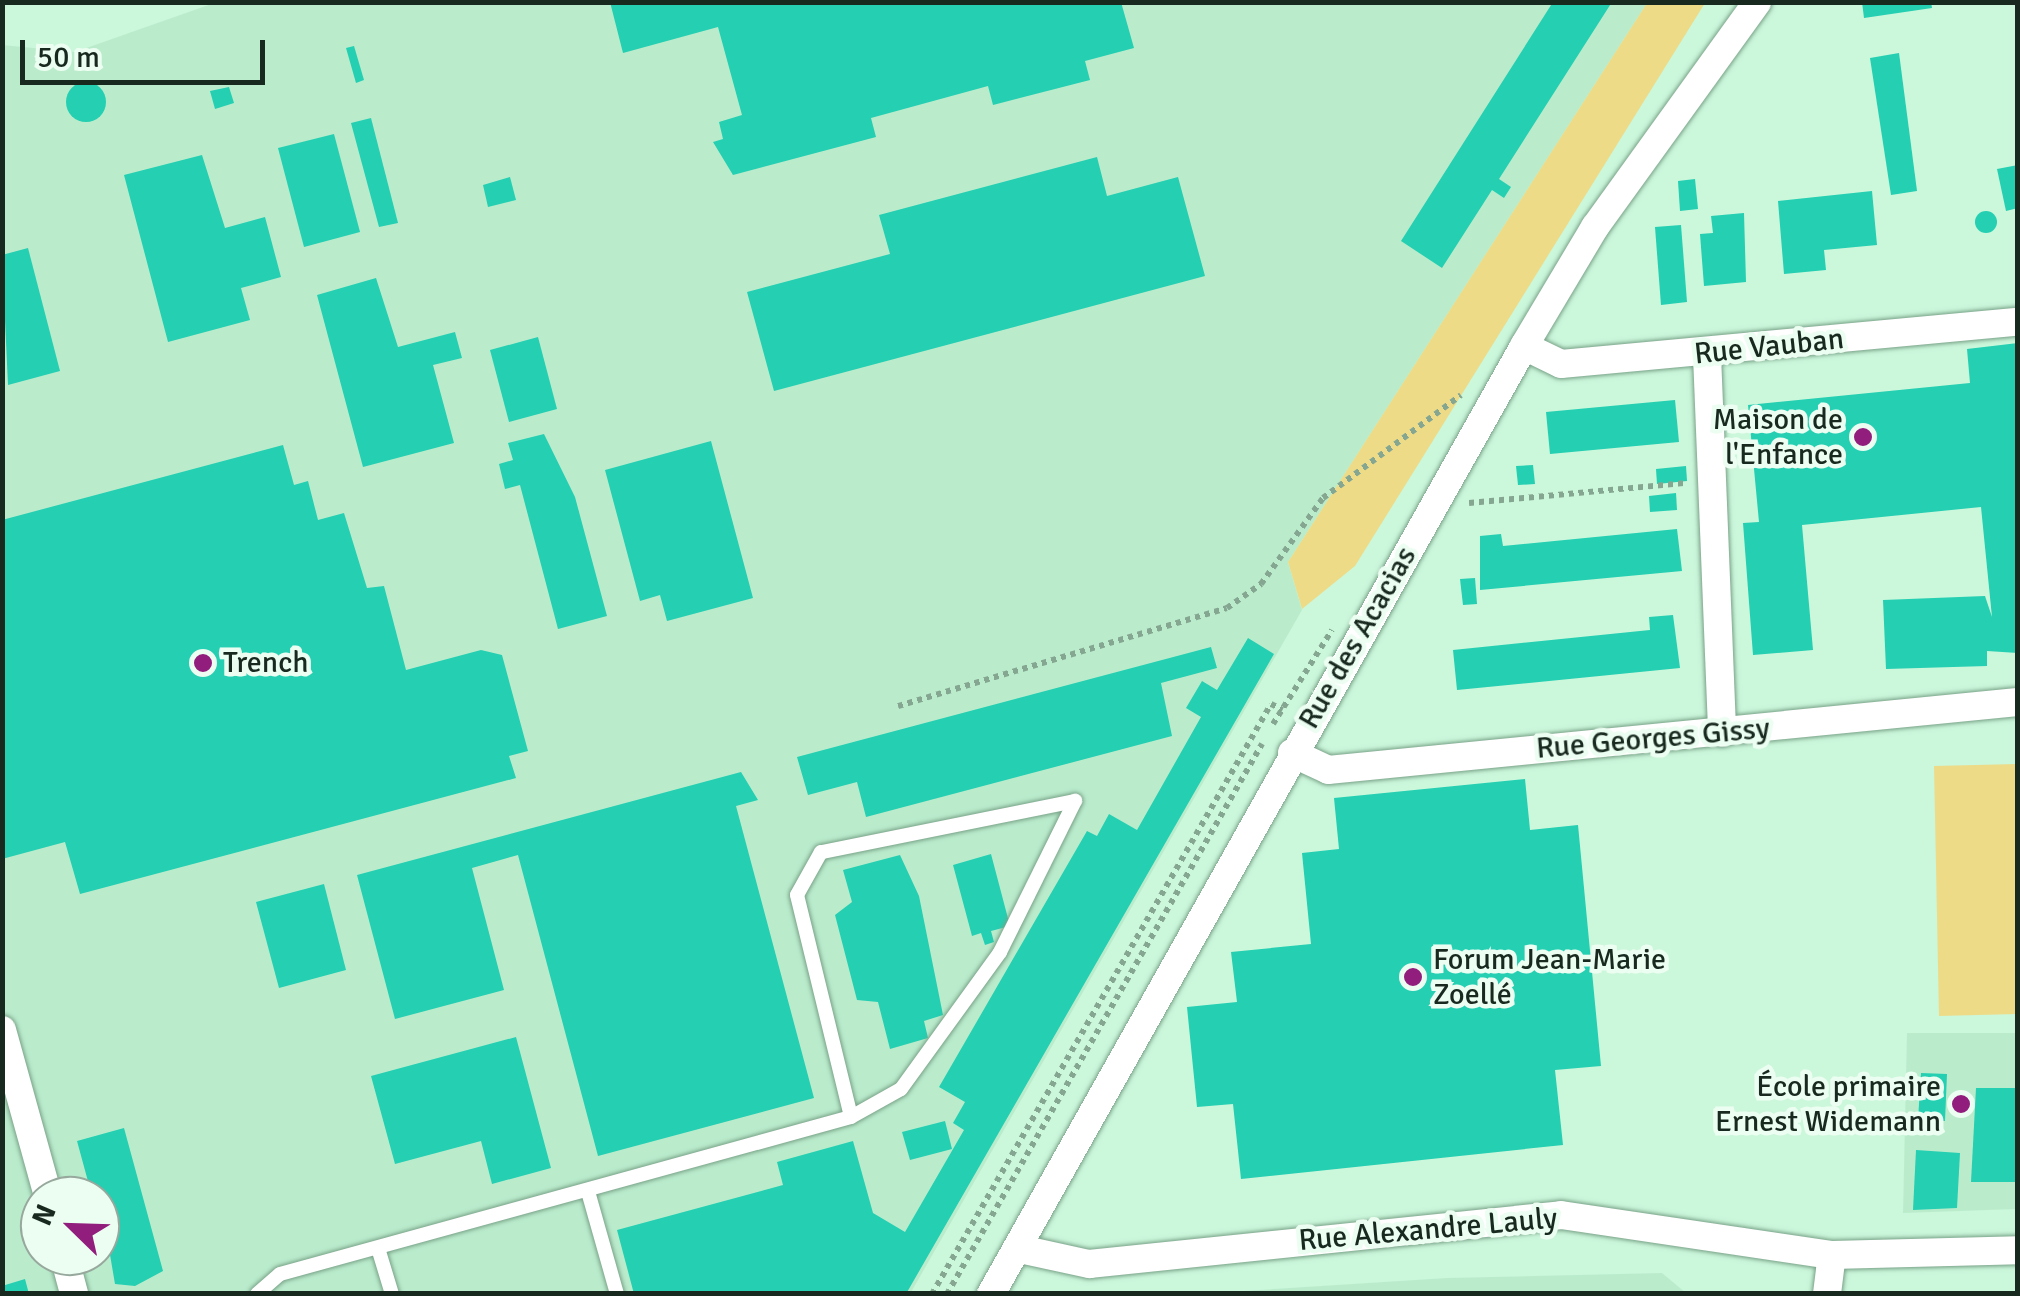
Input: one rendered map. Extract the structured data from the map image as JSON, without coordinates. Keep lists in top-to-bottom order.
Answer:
{
  "streets": {
    "street": [
      "Rue Vauban",
      "Rue des Acacias",
      "Rue Georges Gissy",
      "Rue Alexandre Lauly"
    ]
  },
  "crossings": [
    ["Rue Vauban", "Rue des Acacias"],
    ["Rue des Acacias", "Rue Georges Gissy"],
    ["Rue des Acacias", "Rue Alexandre Lauly"]
  ],
  "places": [
    "Maison de l'Enfance",
    "Trench",
    "Forum Jean-Marie Zoellé",
    "École primaire Ernest Widemann"
  ],
  "scale_bar": "50 m",
  "north": "top left"
}
